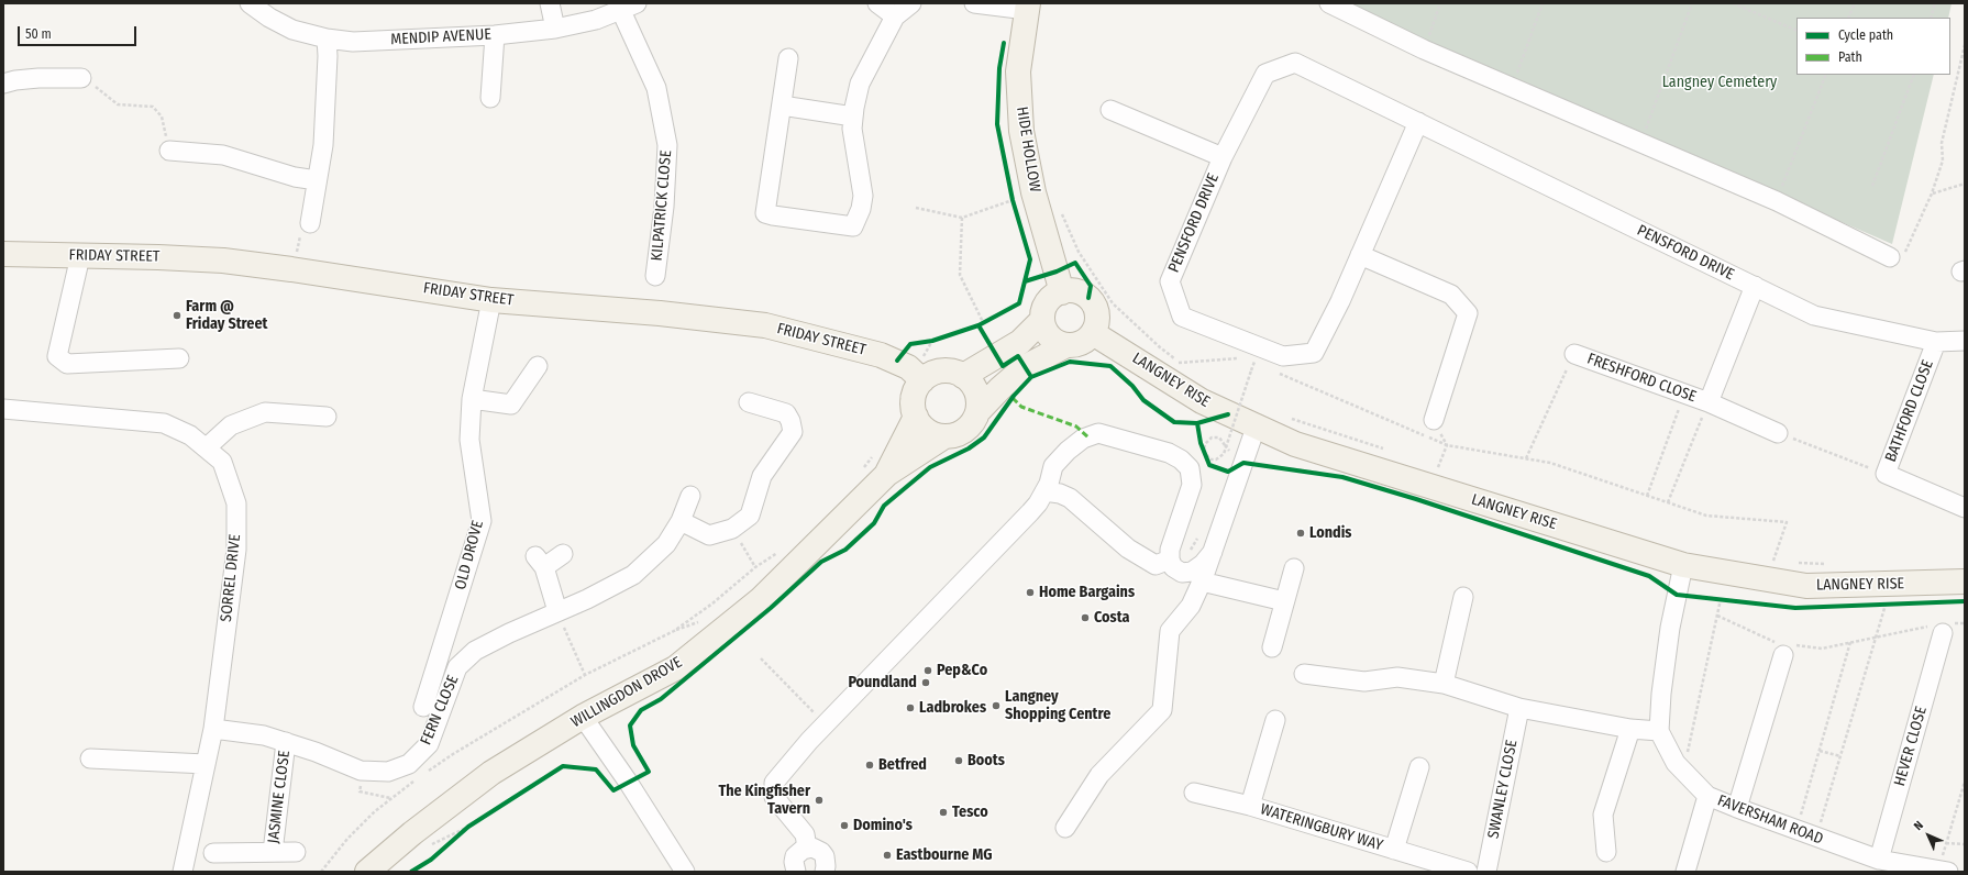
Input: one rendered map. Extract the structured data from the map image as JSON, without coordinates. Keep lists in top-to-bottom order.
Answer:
{
  "streets": {
    "main road": [
      "HIDE HOLLOW",
      "FRIDAY STREET",
      "LANGNEY RISE",
      "WILLINGDON DROVE"
    ],
    "street": [
      "MENDIP AVENUE",
      "KILPATRICK CLOSE",
      "PENSFORD DRIVE",
      "FRESHFORD CLOSE",
      "BATHFORD CLOSE",
      "OLD DROVE",
      "SORREL DRIVE",
      "FERN CLOSE",
      "HEVER CLOSE",
      "SWANLEY CLOSE",
      "JASMINE CLOSE",
      "FAVERSHAM ROAD",
      "WATERINGBURY WAY"
    ]
  },
  "crossings": [
    ["MENDIP AVENUE", "KILPATRICK CLOSE"],
    ["HIDE HOLLOW", "LANGNEY RISE"],
    ["PENSFORD DRIVE", "FRESHFORD CLOSE"],
    ["PENSFORD DRIVE", "BATHFORD CLOSE"],
    ["FRIDAY STREET", "OLD DROVE"],
    ["FRIDAY STREET", "WILLINGDON DROVE"],
    ["SORREL DRIVE", "FERN CLOSE"],
    ["FERN CLOSE", "JASMINE CLOSE"],
    ["HEVER CLOSE", "FAVERSHAM ROAD"]
  ],
  "parks": ["Langney Cemetery"],
  "places": [
    "Farm @ Friday Street",
    "Londis",
    "Home Bargains",
    "Costa",
    "Pep&Co",
    "Poundland",
    "Langney Shopping Centre",
    "Ladbrokes",
    "Boots",
    "Betfred",
    "The Kingfisher Tavern",
    "Tesco",
    "Domino's",
    "Eastbourne MG"
  ],
  "legend": ["Cycle path", "Path"],
  "scale_bar": "50 m",
  "north": "top left"
}
